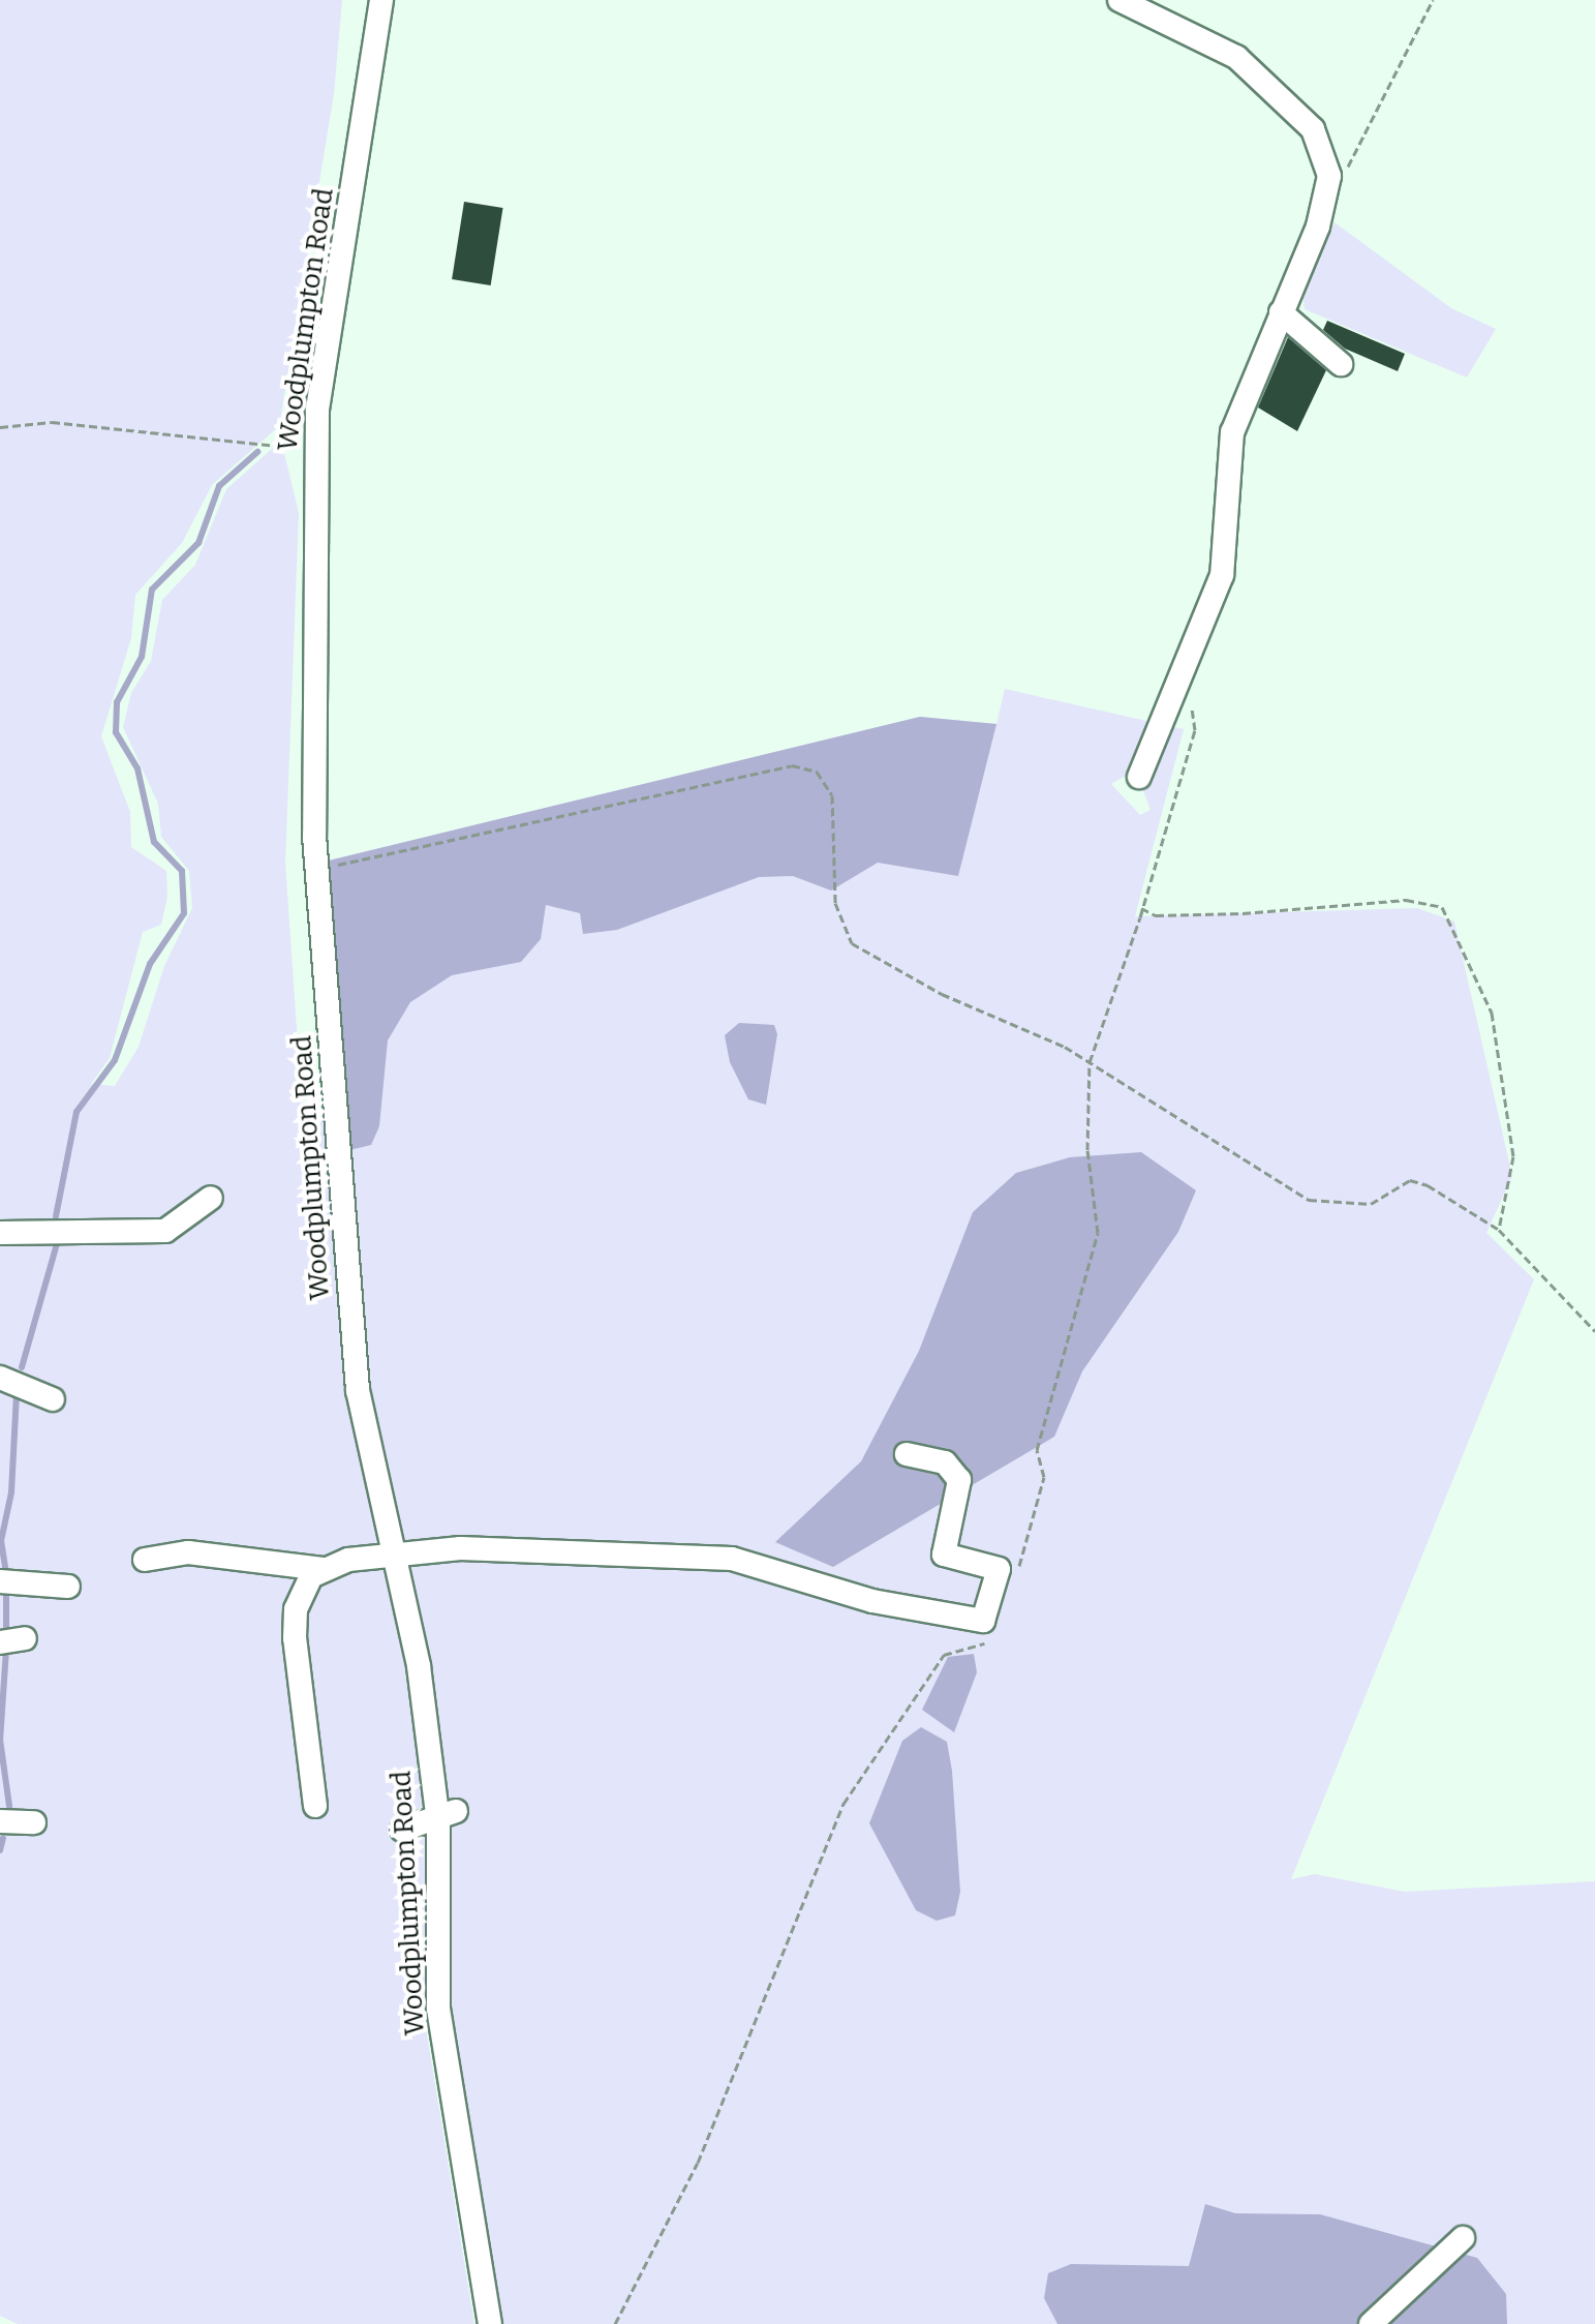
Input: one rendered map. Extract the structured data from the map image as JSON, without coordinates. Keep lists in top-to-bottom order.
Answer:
{
  "streets": {
    "street": ["Woodplumpton Road"]
  }
}
